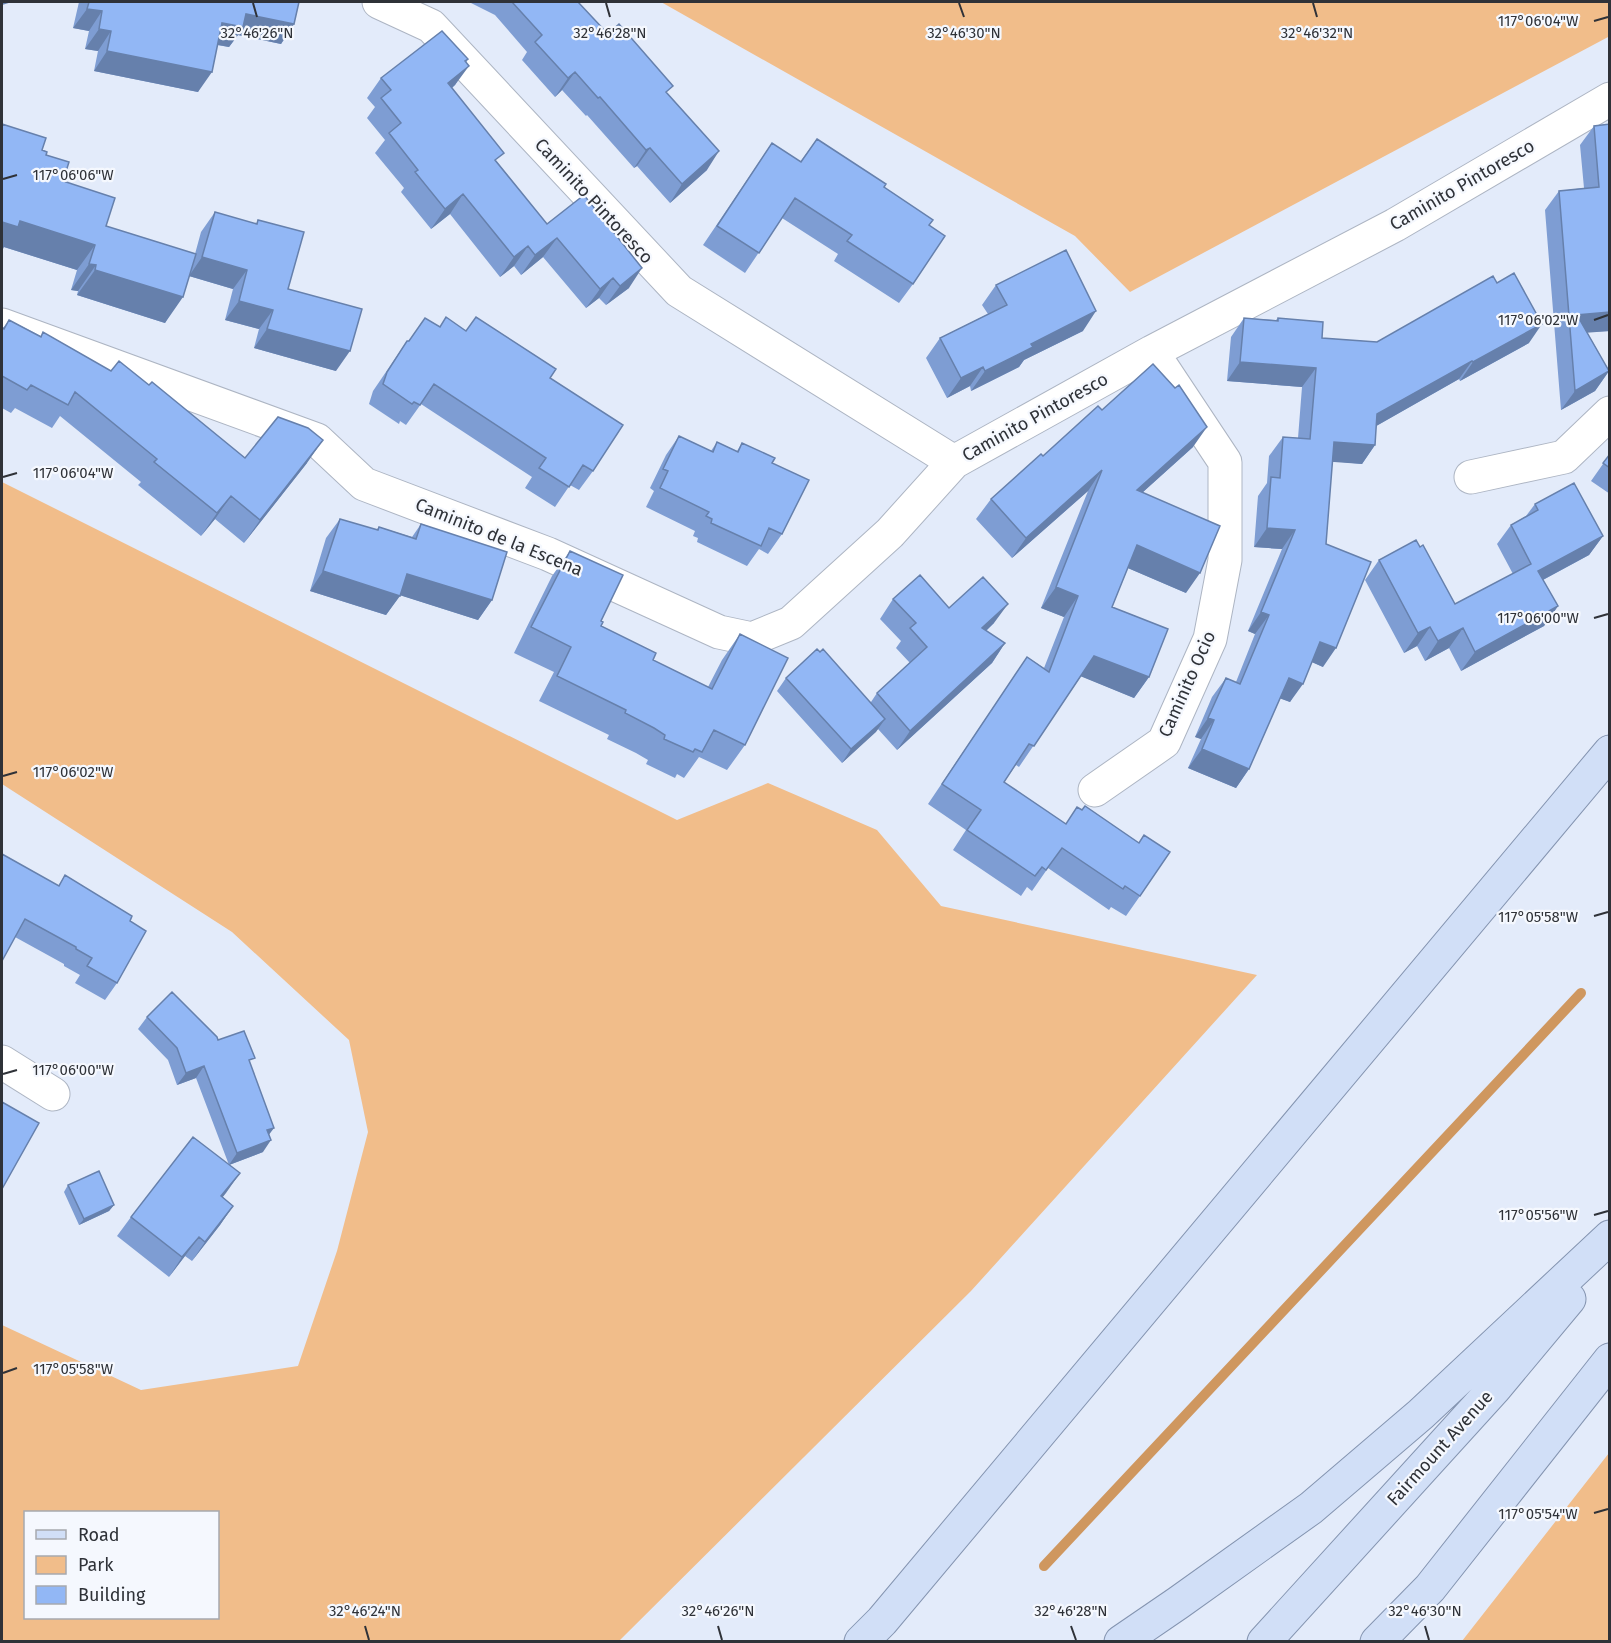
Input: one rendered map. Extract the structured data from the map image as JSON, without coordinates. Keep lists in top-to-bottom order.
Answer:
{
  "streets": {
    "main road": ["Fairmount Avenue"],
    "street": ["Caminito Pintoresco", "Caminito de la Escena", "Caminito Ocio"]
  },
  "crossings": [
    ["Caminito Pintoresco", "Caminito de la Escena"],
    ["Caminito Pintoresco", "Caminito Ocio"]
  ],
  "legend": ["Road", "Park", "Building"],
  "coordinates": [
    "117°06'04\"W",
    "32°46'26\"N",
    "32°46'28\"N",
    "32°46'30\"N",
    "32°46'32\"N",
    "117°06'06\"W",
    "117°06'02\"W",
    "117°06'00\"W",
    "117°05'58\"W",
    "117°05'56\"W",
    "117°05'54\"W",
    "32°46'24\"N"
  ]
}
